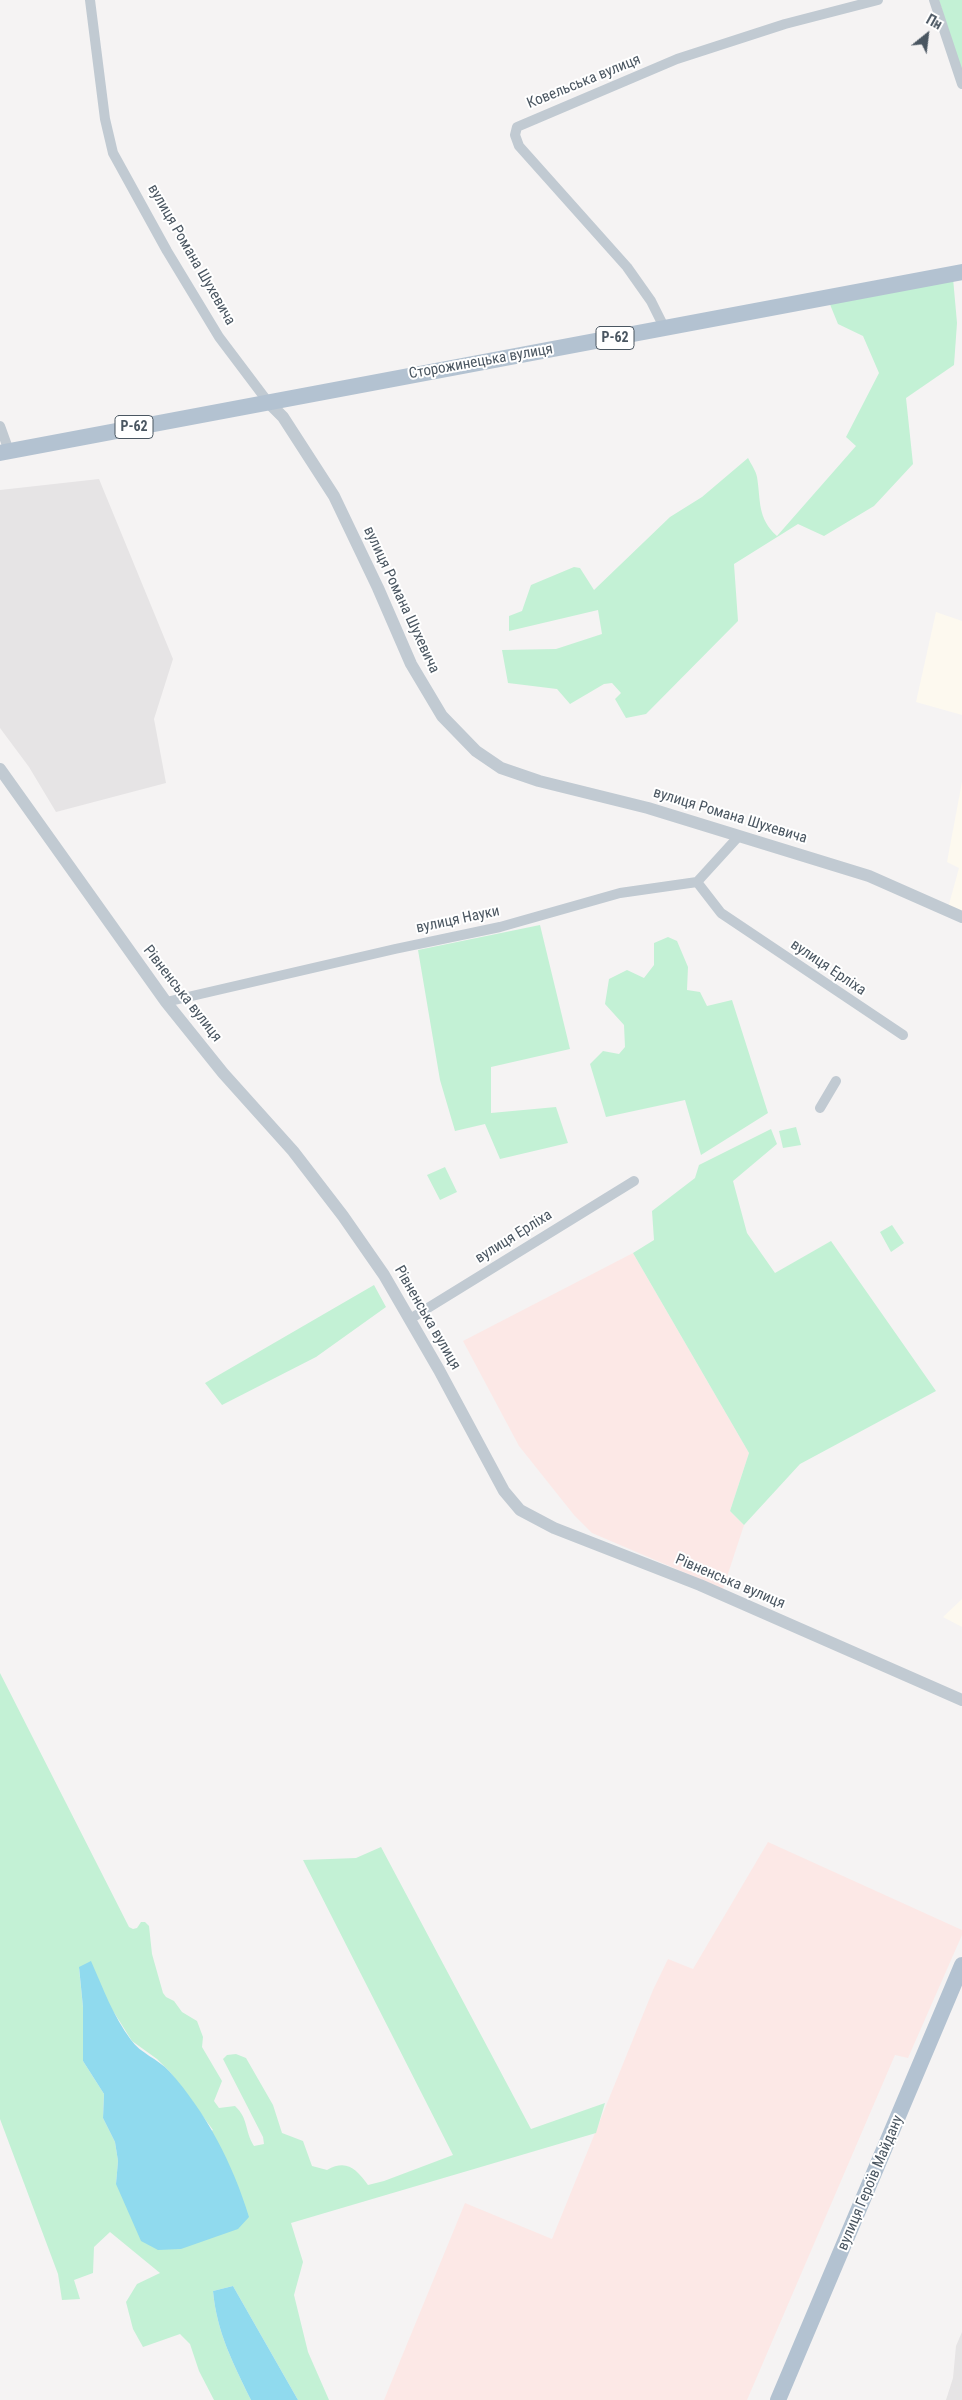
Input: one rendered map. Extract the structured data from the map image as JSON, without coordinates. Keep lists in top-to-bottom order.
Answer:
{
  "streets": {
    "main road": ["Р-62", "Сторожинецька вулиця", "вулиця Героїв Майдану"],
    "street": [
      "Ковельська вулиця",
      "вулиця Романа Шухевича",
      "вулиця Науки",
      "вулиця Ерліха",
      "Рівненська вулиця"
    ]
  },
  "crossings": [
    ["Ковельська вулиця", "Сторожинецька вулиця"],
    ["вулиця Романа Шухевича", "Сторожинецька вулиця"],
    ["вулиця Науки", "вулиця Ерліха"],
    ["вулиця Науки", "Рівненська вулиця"],
    ["вулиця Ерліха", "Рівненська вулиця"]
  ],
  "north": "top right"
}
